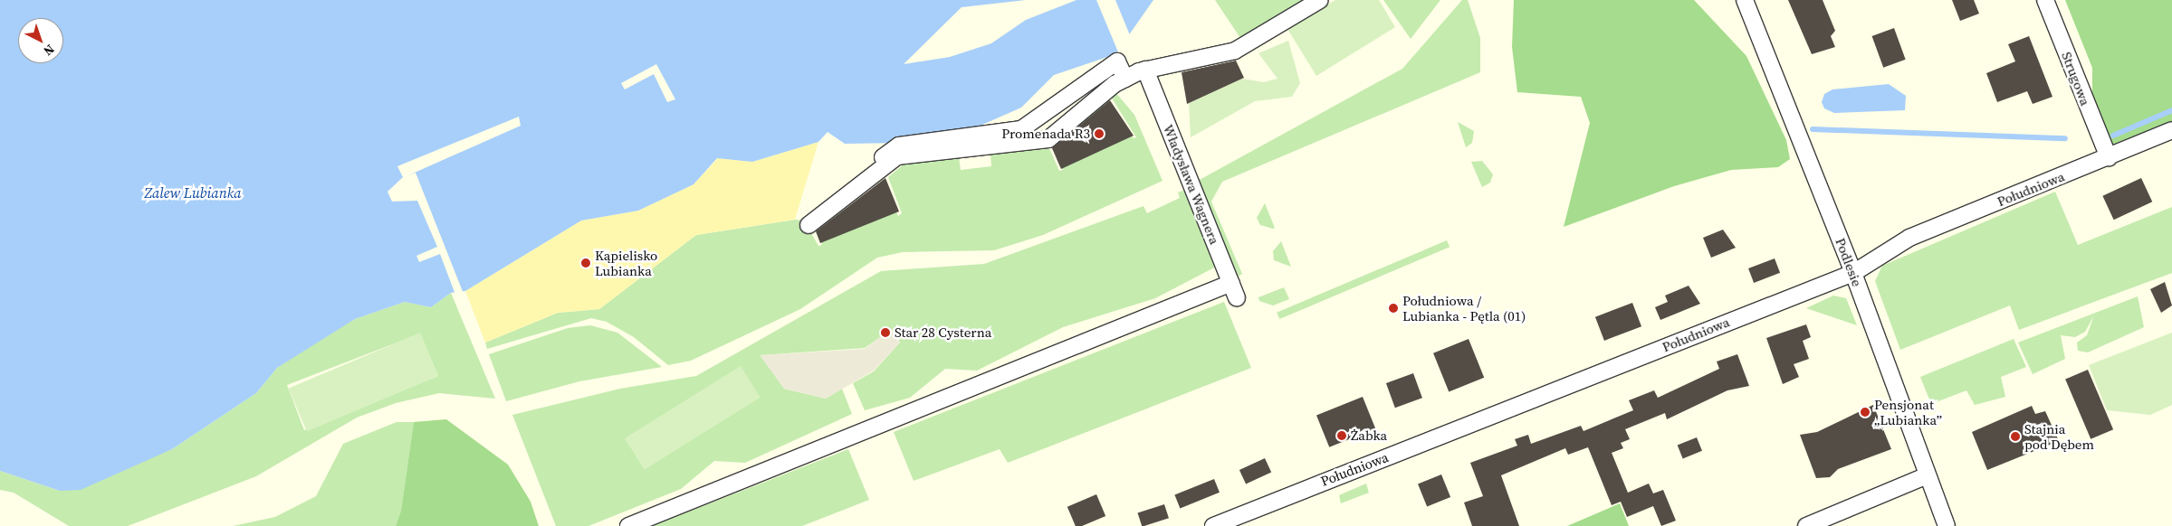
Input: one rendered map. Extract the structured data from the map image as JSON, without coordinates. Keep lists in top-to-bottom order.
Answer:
{
  "streets": {
    "street": [
      "Strugowa",
      "Władysława Wagnera",
      "Południowa",
      "Podlesie"
    ]
  },
  "crossings": [
    ["Strugowa", "Południowa"],
    ["Południowa", "Podlesie"]
  ],
  "water": ["Zalew Lubianka"],
  "places": [
    "Promenada R3",
    "Kąpielisko Lubianka",
    "Południowa / Lubianka - Pętla (01)",
    "Star 28 Cysterna",
    "Pensjonat „Lubianka”",
    "Żabka",
    "Stajnia pod Dębem"
  ],
  "north": "bottom right"
}
